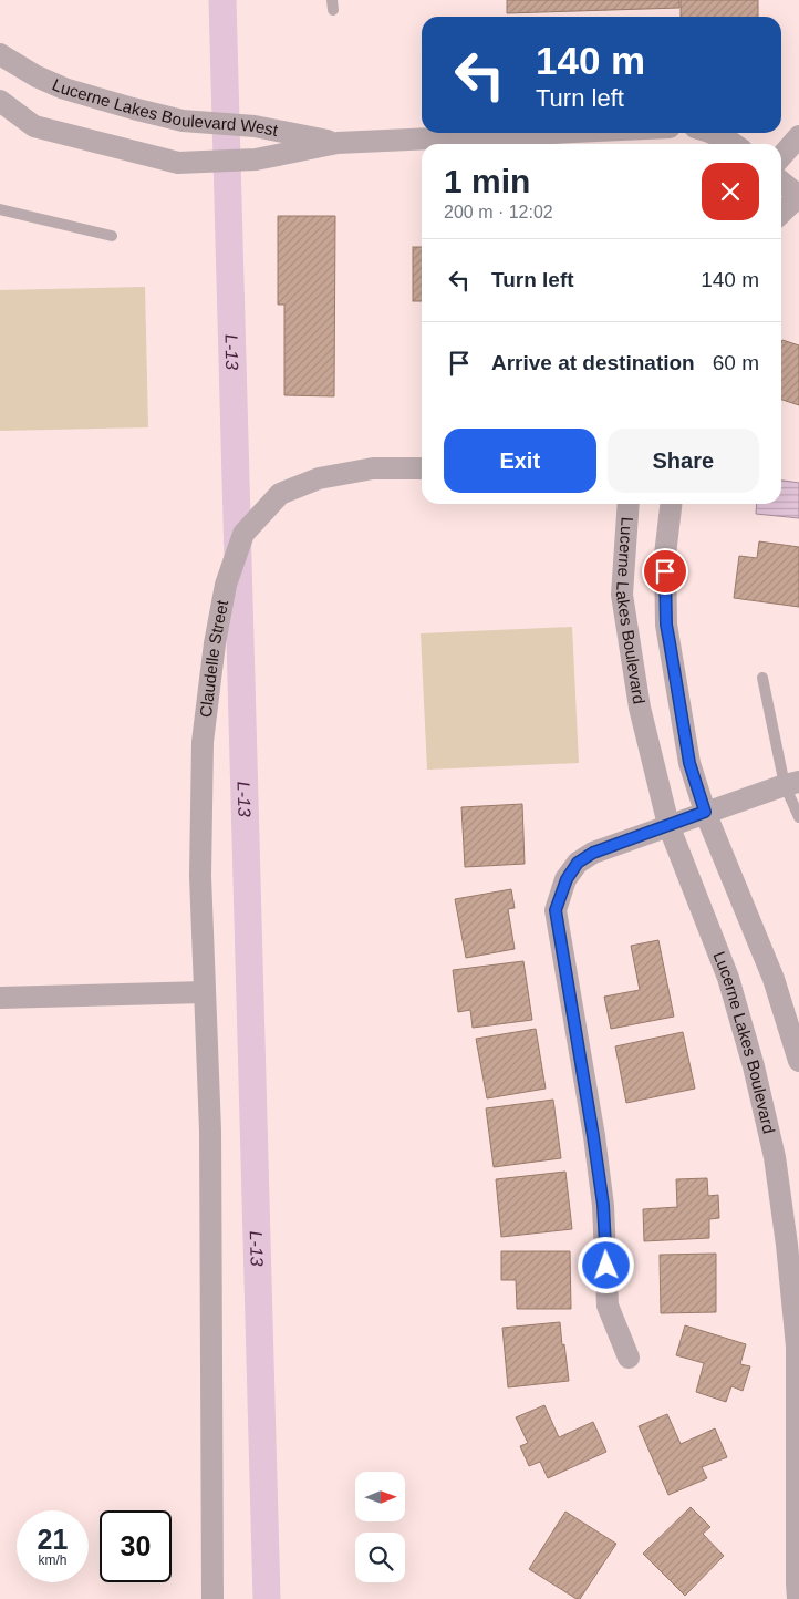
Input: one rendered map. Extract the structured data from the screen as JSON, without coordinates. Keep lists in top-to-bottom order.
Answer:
{
  "streets": {
    "street": ["Lucerne Lakes Boulevard West", "Lucerne Lakes Boulevard", "Claudelle Street"]
  },
  "water": ["L-13"],
  "north": "right",
  "page": {
    "turn": ["140 m", "Turn left"],
    "heading": ["1 min", "200 m · 12:02"],
    "list": [
      {
        "name": "Turn left",
        "value": "140 m"
      },
      {
        "name": "Arrive at destination",
        "value": "60 m"
      }
    ],
    "buttons": ["Exit", "Share"],
    "speed": "21 km/h",
    "limit": "30"
  }
}
